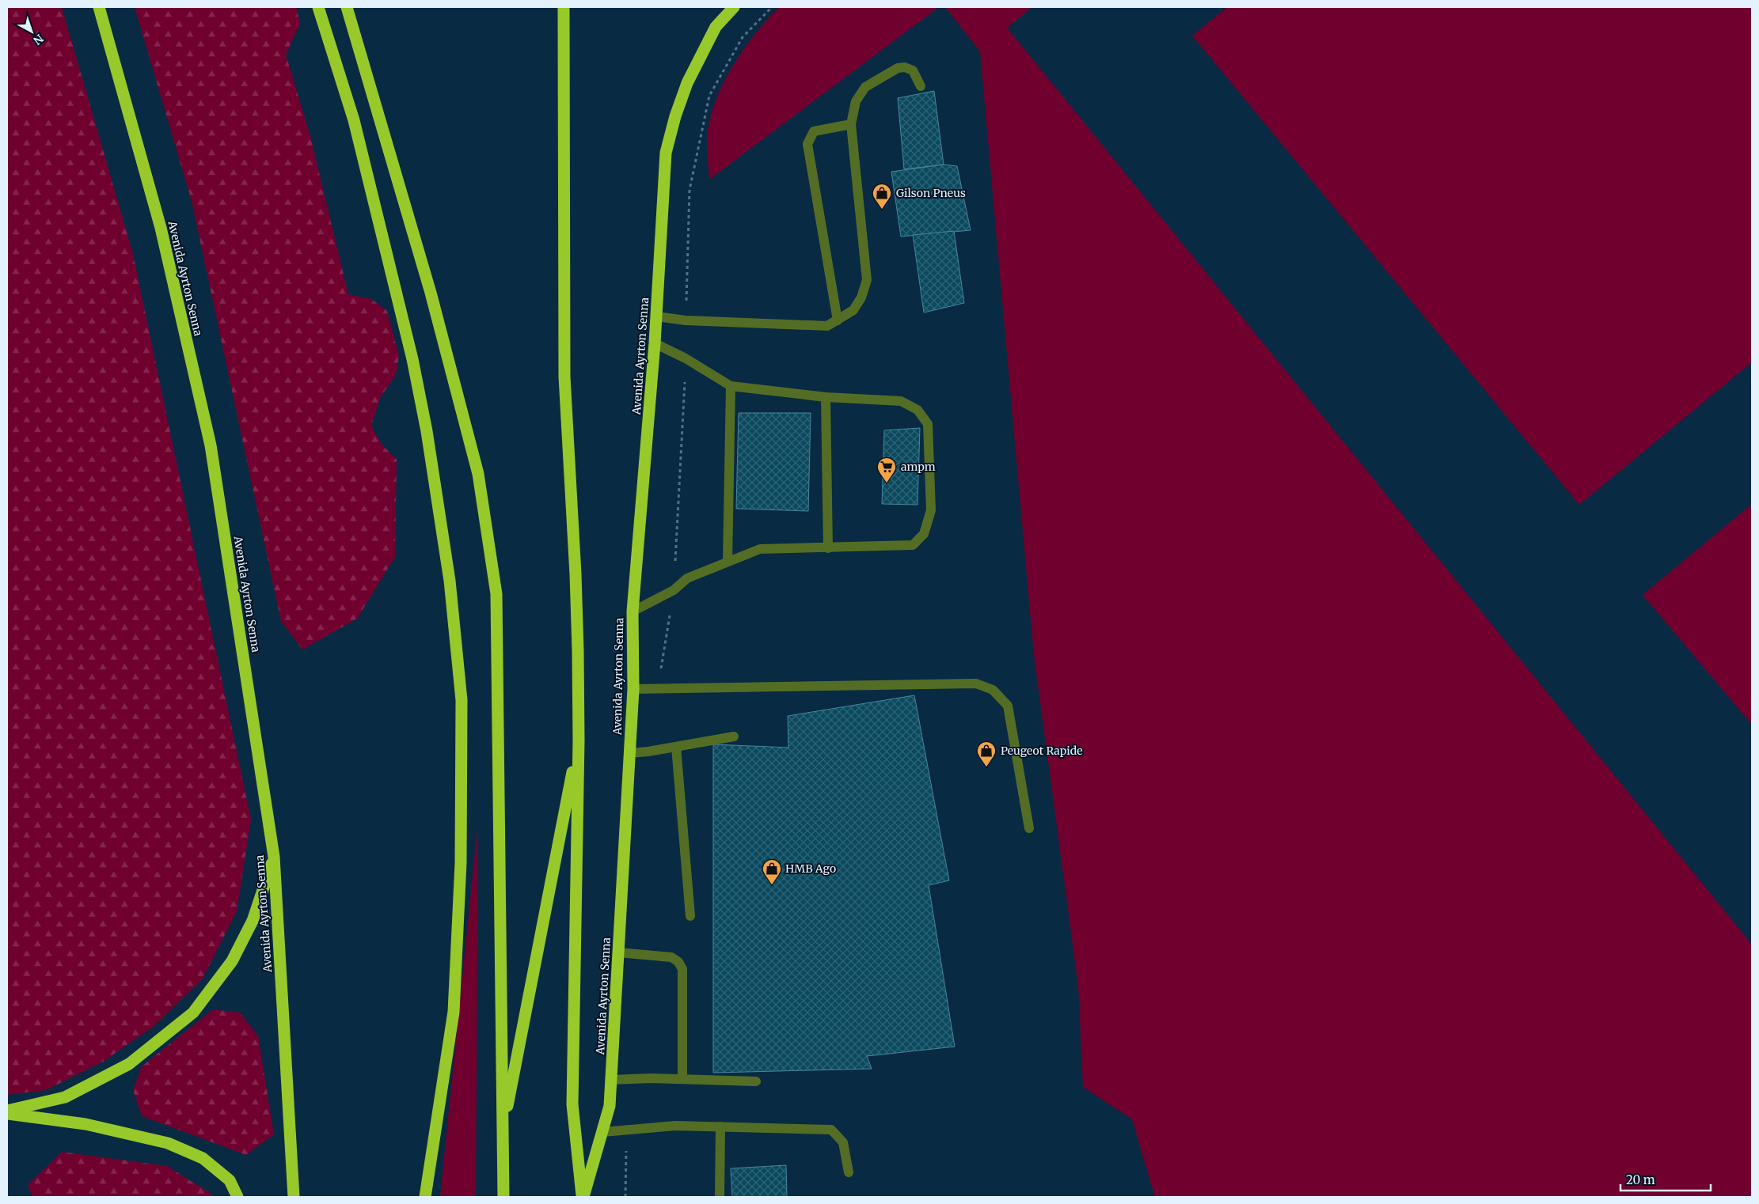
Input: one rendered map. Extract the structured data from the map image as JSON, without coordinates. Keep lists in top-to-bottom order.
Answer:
{
  "streets": {
    "highway": ["Avenida Ayrton Senna"]
  },
  "places": {
    "shop": ["Gilson Pneus", "Peugeot Rapide", "HMB Ago"],
    "supermarket": ["ampm"]
  },
  "scale_bar": "20 m",
  "north": "bottom right"
}
